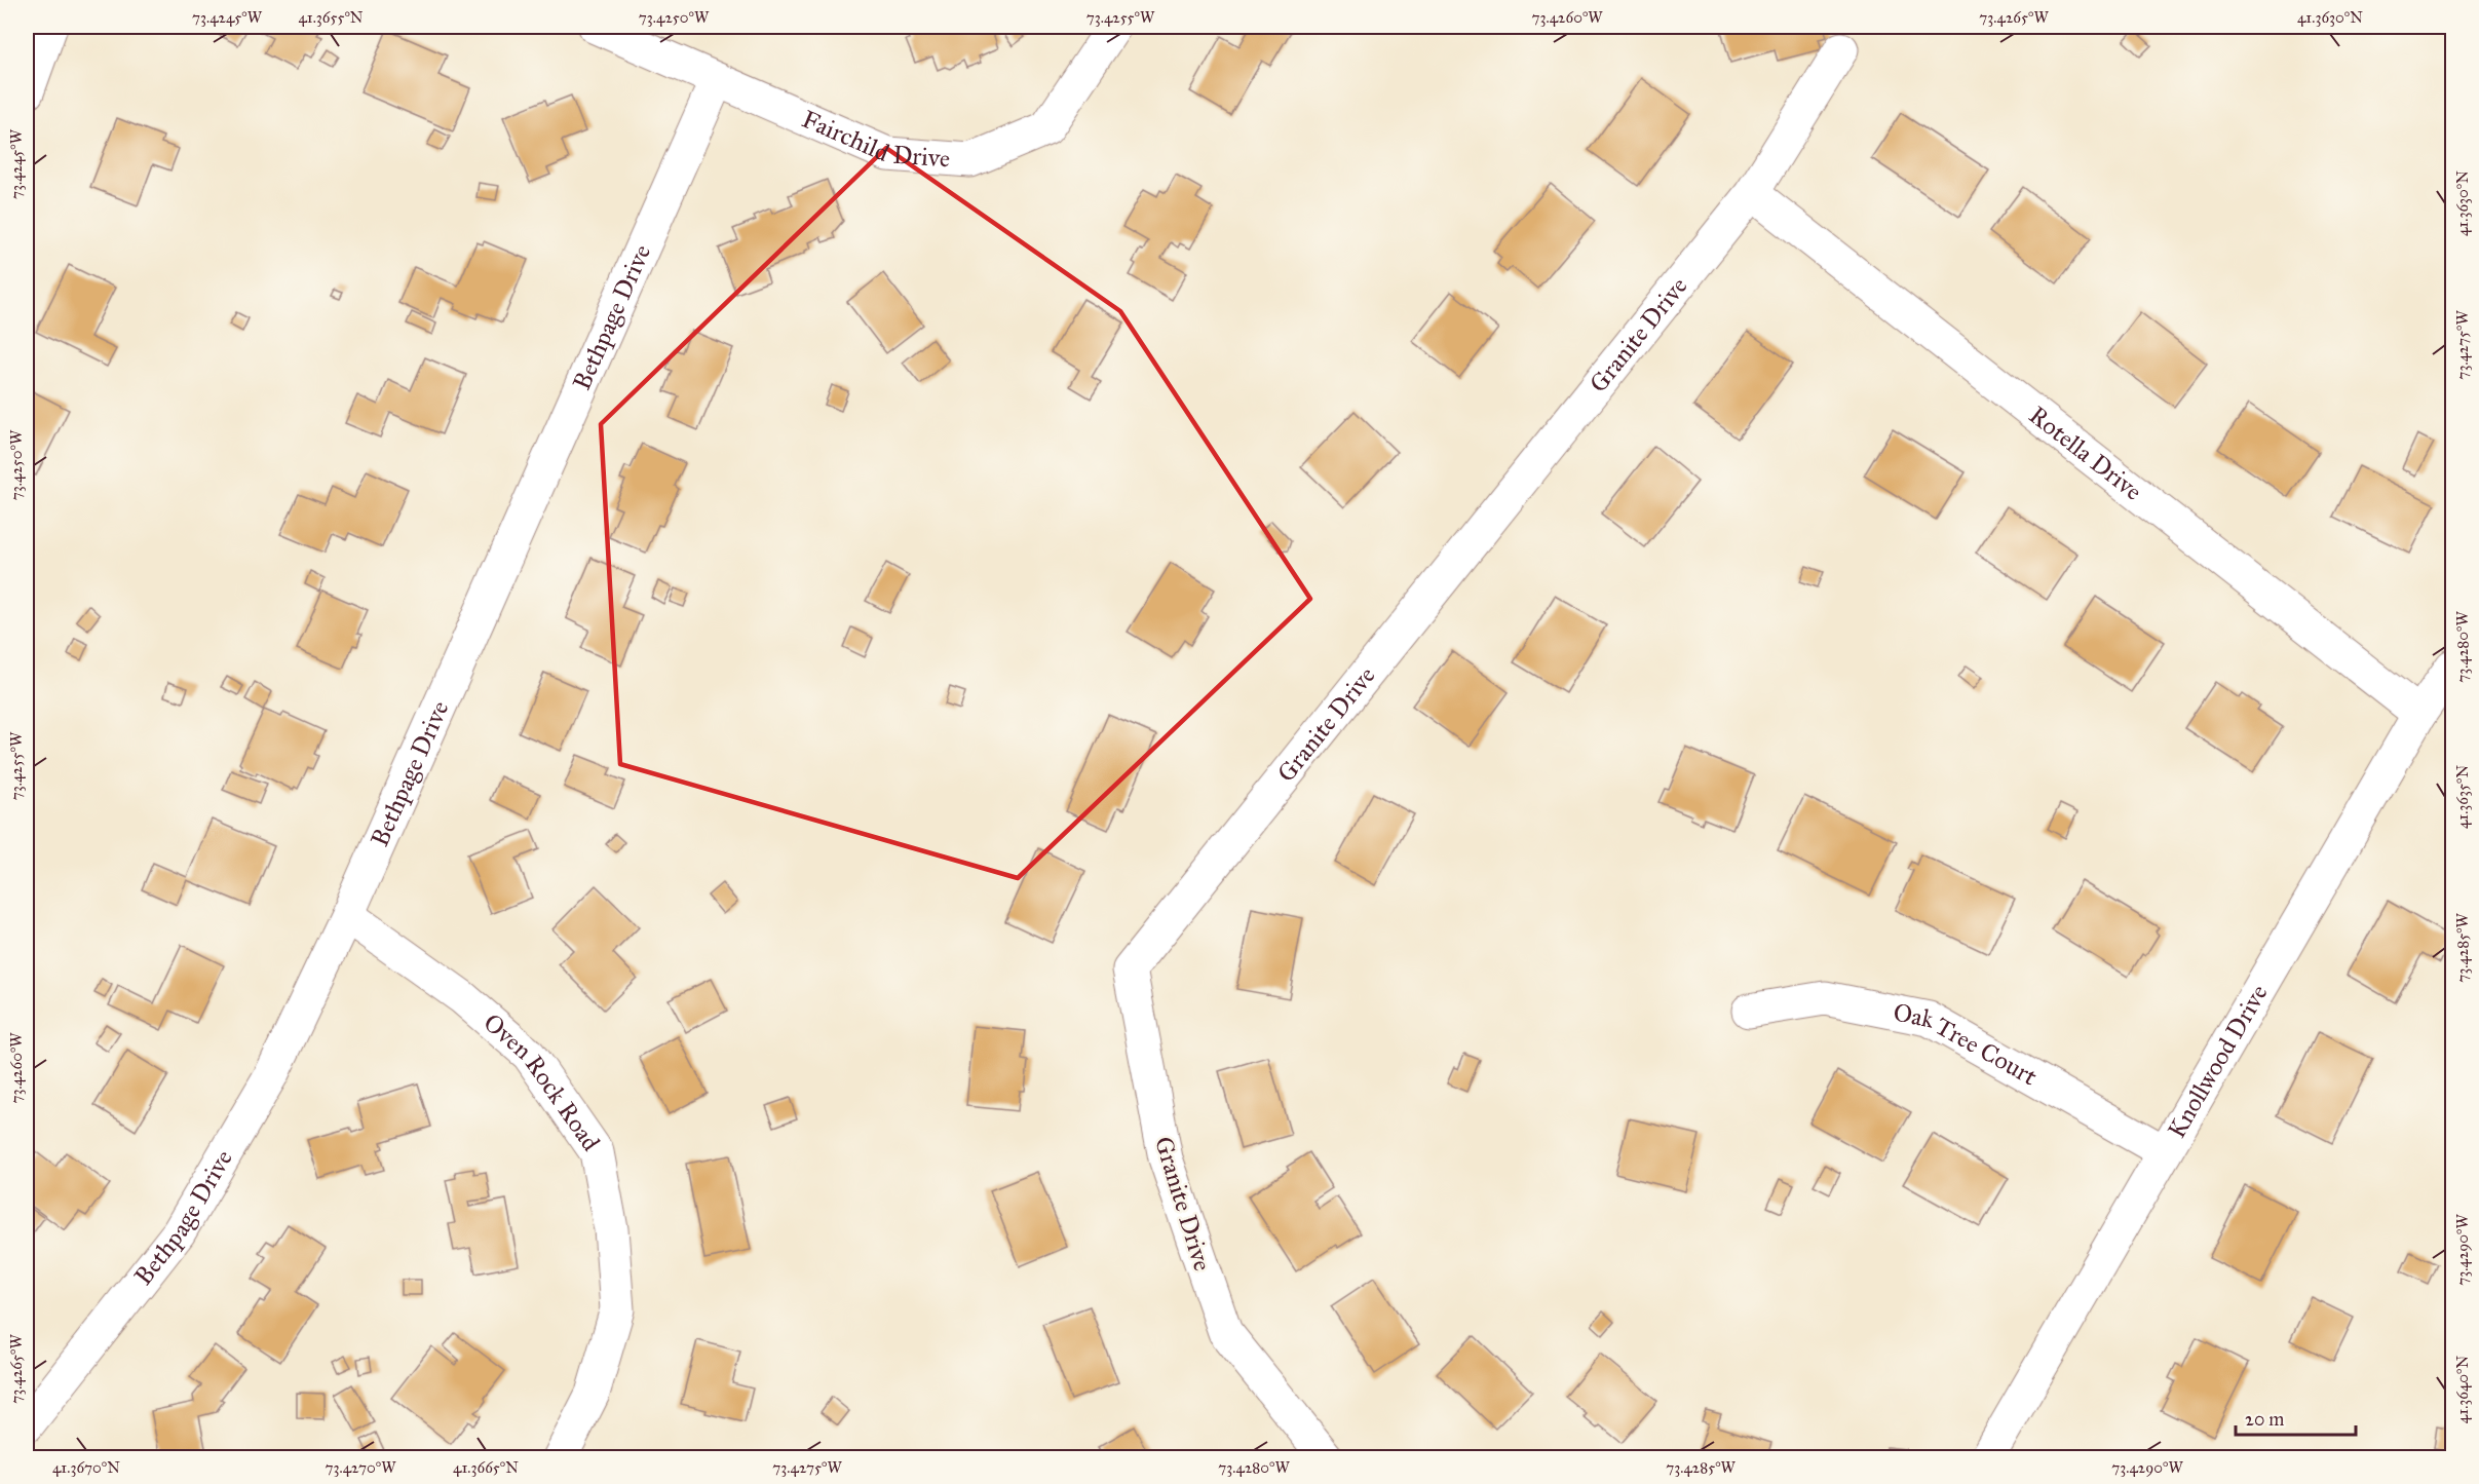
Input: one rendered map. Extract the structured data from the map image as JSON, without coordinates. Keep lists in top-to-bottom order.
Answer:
{
  "streets": {
    "street": [
      "Fairchild Drive",
      "Bethpage Drive",
      "Granite Drive",
      "Rotella Drive",
      "Oak Tree Court",
      "Knollwood Drive",
      "Oven Rock Road"
    ]
  },
  "crossings": [
    ["Fairchild Drive", "Bethpage Drive"],
    ["Bethpage Drive", "Oven Rock Road"],
    ["Granite Drive", "Rotella Drive"],
    ["Rotella Drive", "Knollwood Drive"],
    ["Oak Tree Court", "Knollwood Drive"]
  ],
  "scale_bar": "20 m",
  "coordinates": [
    "73.4245°W",
    "41.3655°N",
    "73.4250°W",
    "73.4255°W",
    "73.4260°W",
    "73.4265°W",
    "41.3630°N",
    "73.4275°W",
    "73.4280°W",
    "41.3635°N",
    "73.4285°W",
    "73.4290°W",
    "41.3640°N",
    "41.3670°N",
    "73.4270°W",
    "41.3665°N"
  ]
}
